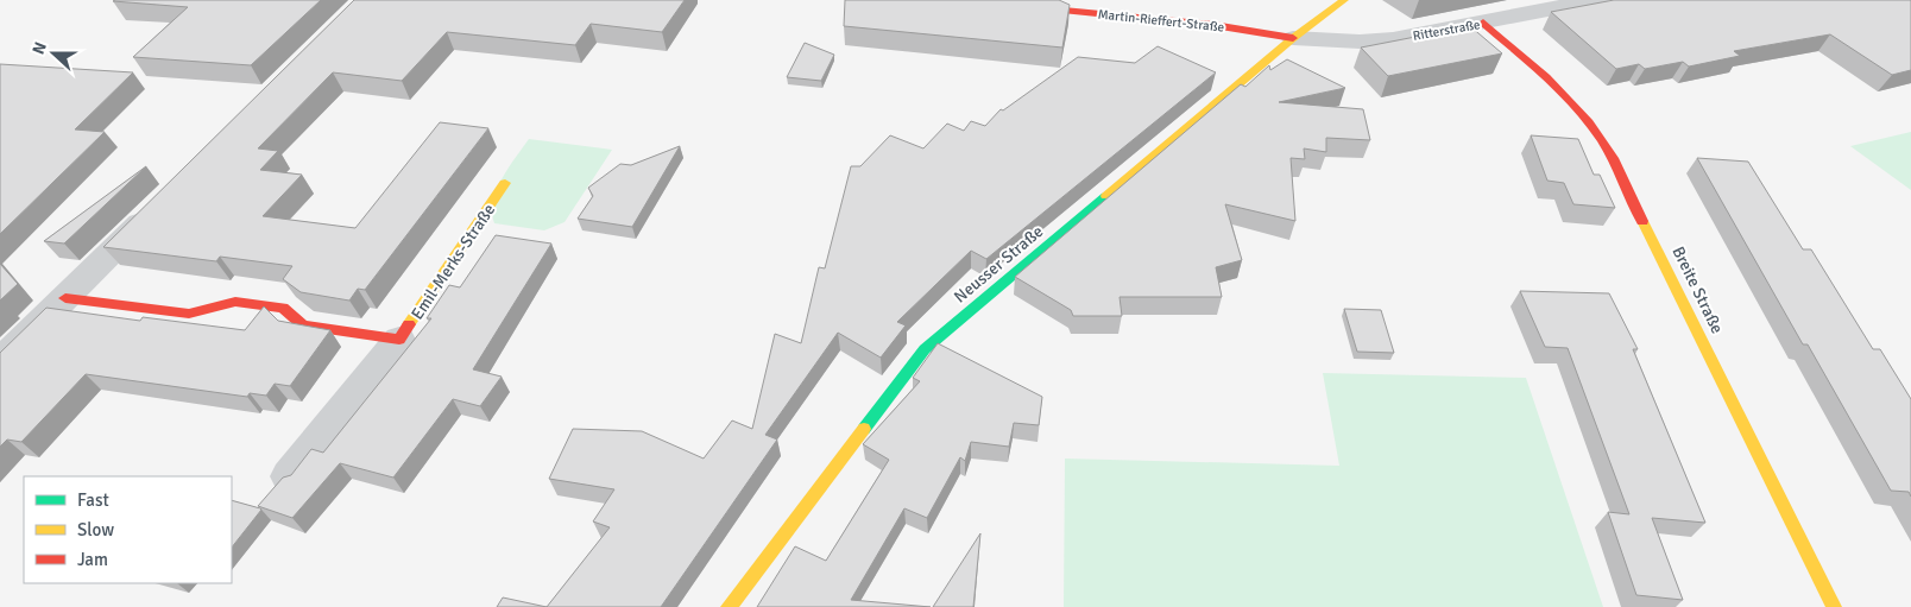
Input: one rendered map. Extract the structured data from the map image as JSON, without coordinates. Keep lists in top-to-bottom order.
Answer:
{
  "streets": {
    "street": [
      "Martin-Rieffert-Straße",
      "Ritterstraße",
      "Emil-Merks-Straße",
      "Neusser Straße",
      "Breite Straße"
    ]
  },
  "crossings": [
    ["Martin-Rieffert-Straße", "Ritterstraße"],
    ["Martin-Rieffert-Straße", "Neusser Straße"],
    ["Ritterstraße", "Neusser Straße"],
    ["Ritterstraße", "Breite Straße"]
  ],
  "legend": ["Fast", "Slow", "Jam"],
  "north": "left"
}
